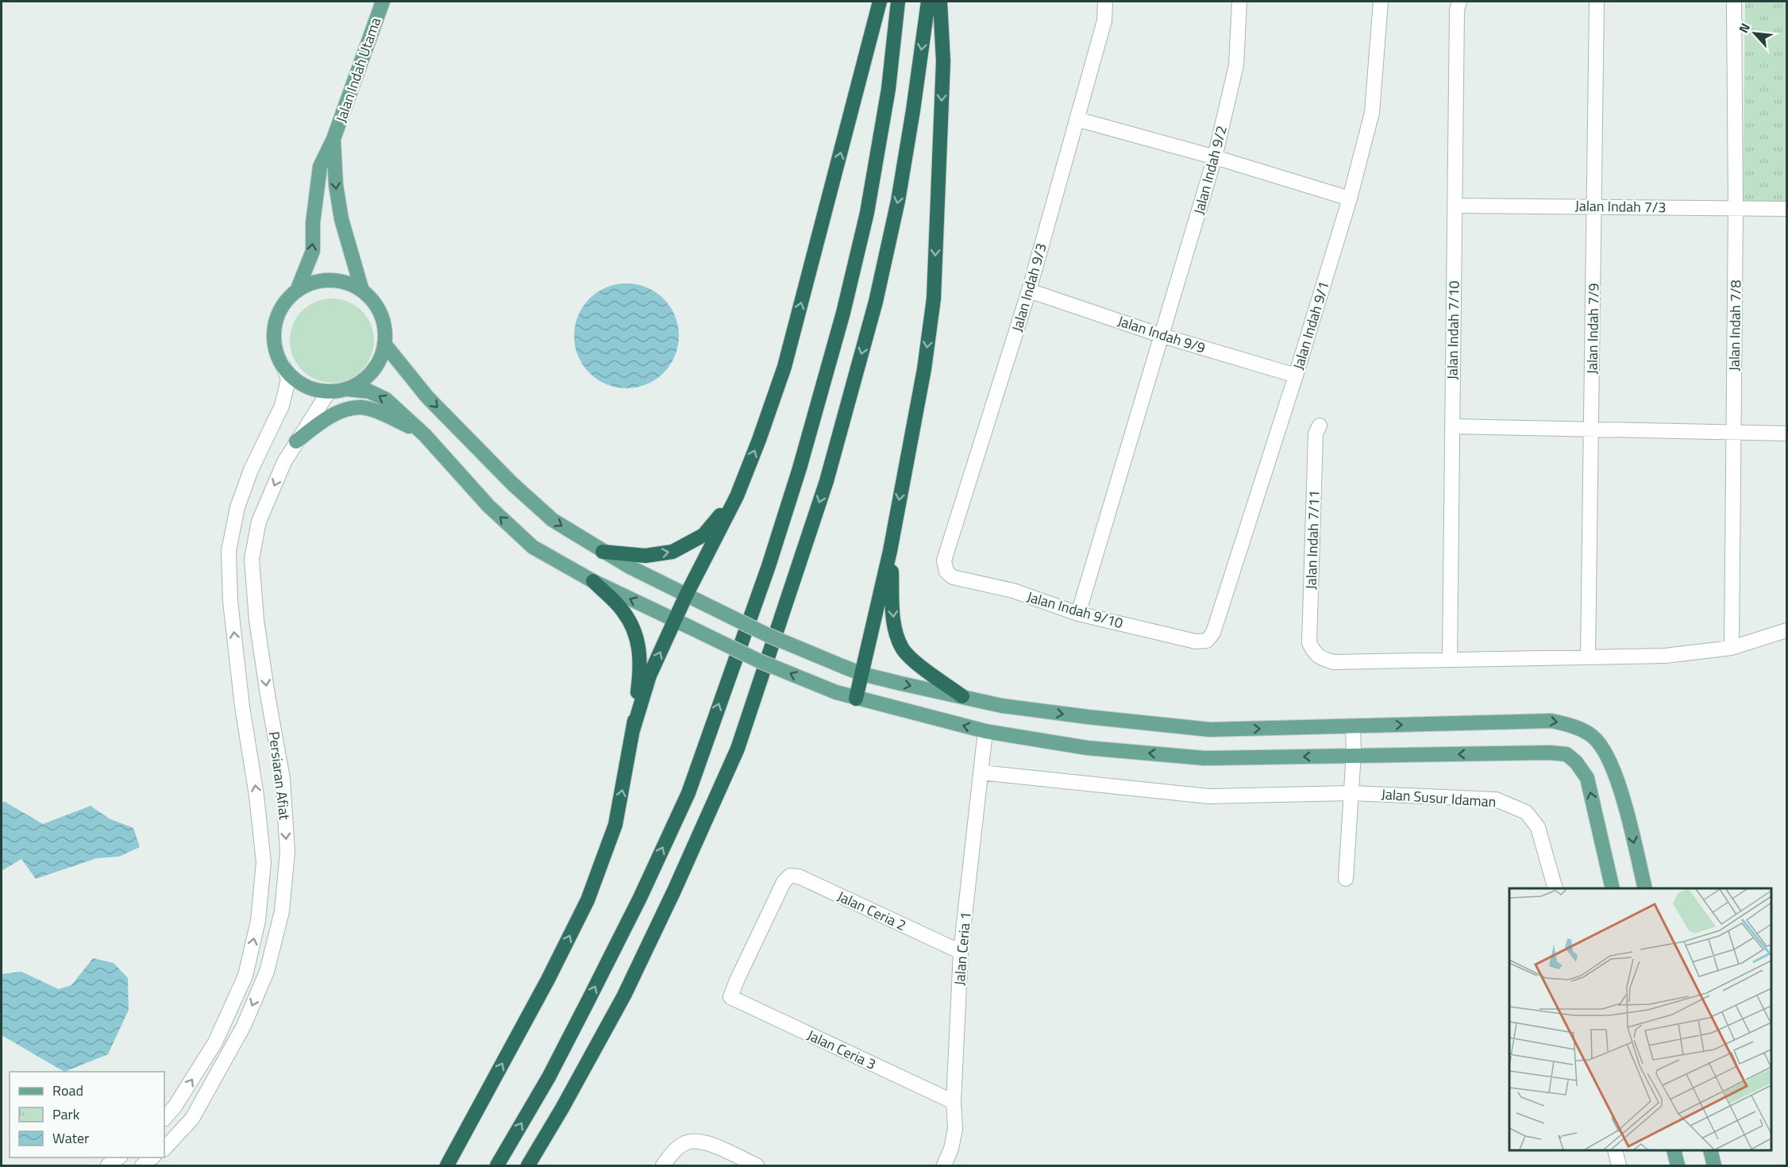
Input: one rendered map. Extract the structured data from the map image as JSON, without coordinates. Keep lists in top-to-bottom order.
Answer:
{
  "streets": {
    "main road": ["Jalan Indah Utama"],
    "street": [
      "Jalan Indah 9/2",
      "Jalan Indah 7/3",
      "Jalan Indah 9/3",
      "Jalan Indah 9/1",
      "Jalan Indah 7/8",
      "Jalan Indah 7/9",
      "Jalan Indah 7/10",
      "Jalan Indah 9/9",
      "Jalan Indah 7/11",
      "Jalan Indah 9/10",
      "Persiaran Afiat",
      "Jalan Susur Idaman",
      "Jalan Ceria 2",
      "Jalan Ceria 1",
      "Jalan Ceria 3"
    ]
  },
  "crossings": [
    ["Jalan Indah Utama", "Persiaran Afiat"],
    ["Jalan Indah 9/2", "Jalan Indah 9/9"],
    ["Jalan Indah 9/2", "Jalan Indah 9/10"],
    ["Jalan Indah 7/3", "Jalan Indah 7/8"],
    ["Jalan Indah 7/3", "Jalan Indah 7/9"],
    ["Jalan Indah 7/3", "Jalan Indah 7/10"],
    ["Jalan Indah 9/3", "Jalan Indah 9/9"],
    ["Jalan Indah 9/3", "Jalan Indah 9/10"],
    ["Jalan Indah 9/1", "Jalan Indah 9/9"],
    ["Jalan Indah 9/1", "Jalan Indah 9/10"],
    ["Jalan Indah 7/10", "Jalan Indah 7/11"],
    ["Jalan Susur Idaman", "Jalan Ceria 1"],
    ["Jalan Ceria 2", "Jalan Ceria 1"],
    ["Jalan Ceria 2", "Jalan Ceria 3"],
    ["Jalan Ceria 1", "Jalan Ceria 3"]
  ],
  "legend": ["Road", "Park", "Water"],
  "north": "top left"
}
